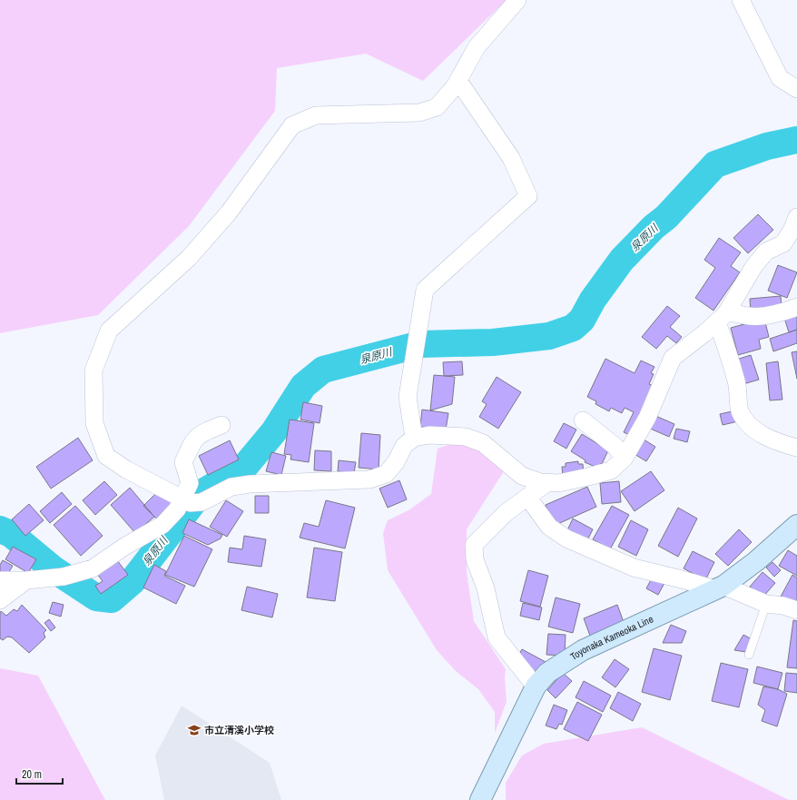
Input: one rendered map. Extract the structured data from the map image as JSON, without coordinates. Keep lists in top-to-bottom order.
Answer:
{
  "streets": {
    "main road": ["Toyonaka Kameoka Line"]
  },
  "water": ["泉原川"],
  "places": {
    "school or university": ["市立清溪小学校"]
  },
  "scale_bar": "20 m"
}
